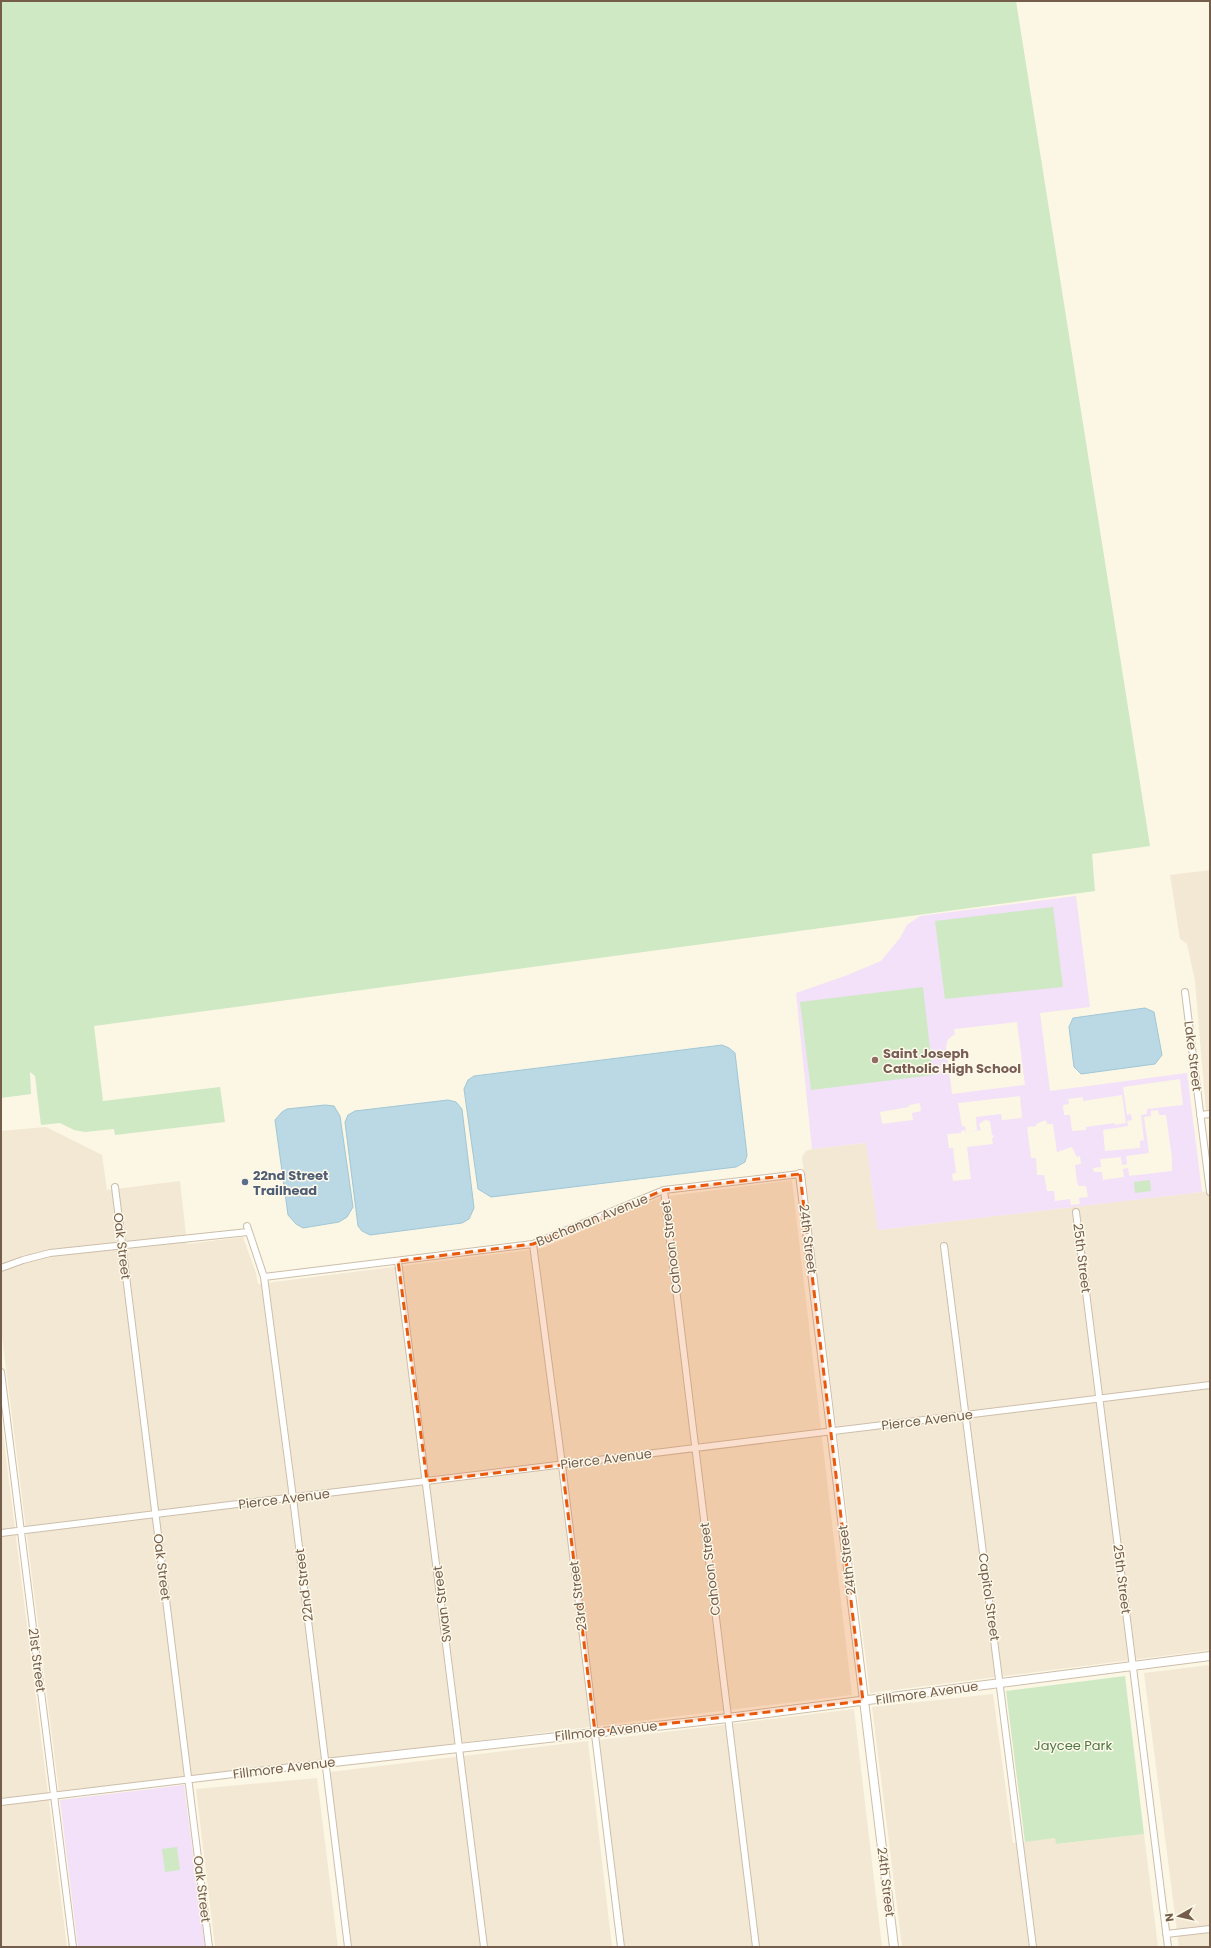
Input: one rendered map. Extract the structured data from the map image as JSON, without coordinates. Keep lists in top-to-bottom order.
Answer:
{
  "streets": {
    "street": [
      "Lake Street",
      "Buchanan Avenue",
      "24th Street",
      "Oak Street",
      "Cahoon Street",
      "25th Street",
      "Pierce Avenue",
      "22nd Street",
      "23rd Street",
      "Capitol Street",
      "Swan Street",
      "21st Street",
      "Fillmore Avenue"
    ]
  },
  "crossings": [
    ["Buchanan Avenue", "24th Street"],
    ["Buchanan Avenue", "Cahoon Street"],
    ["Buchanan Avenue", "22nd Street"],
    ["Buchanan Avenue", "23rd Street"],
    ["Buchanan Avenue", "Swan Street"],
    ["24th Street", "Pierce Avenue"],
    ["24th Street", "Fillmore Avenue"],
    ["Oak Street", "Pierce Avenue"],
    ["Oak Street", "22nd Street"],
    ["Oak Street", "Fillmore Avenue"],
    ["Cahoon Street", "Pierce Avenue"],
    ["Cahoon Street", "Fillmore Avenue"],
    ["25th Street", "Pierce Avenue"],
    ["25th Street", "Fillmore Avenue"],
    ["Pierce Avenue", "22nd Street"],
    ["Pierce Avenue", "23rd Street"],
    ["Pierce Avenue", "Capitol Street"],
    ["Pierce Avenue", "Swan Street"],
    ["Pierce Avenue", "21st Street"],
    ["22nd Street", "Fillmore Avenue"],
    ["23rd Street", "Fillmore Avenue"],
    ["Capitol Street", "Fillmore Avenue"],
    ["Swan Street", "Fillmore Avenue"],
    ["21st Street", "Fillmore Avenue"]
  ],
  "parks": ["Jaycee Park"],
  "places": ["Saint Joseph Catholic High School", "22nd Street Trailhead"],
  "north": "left"
}
